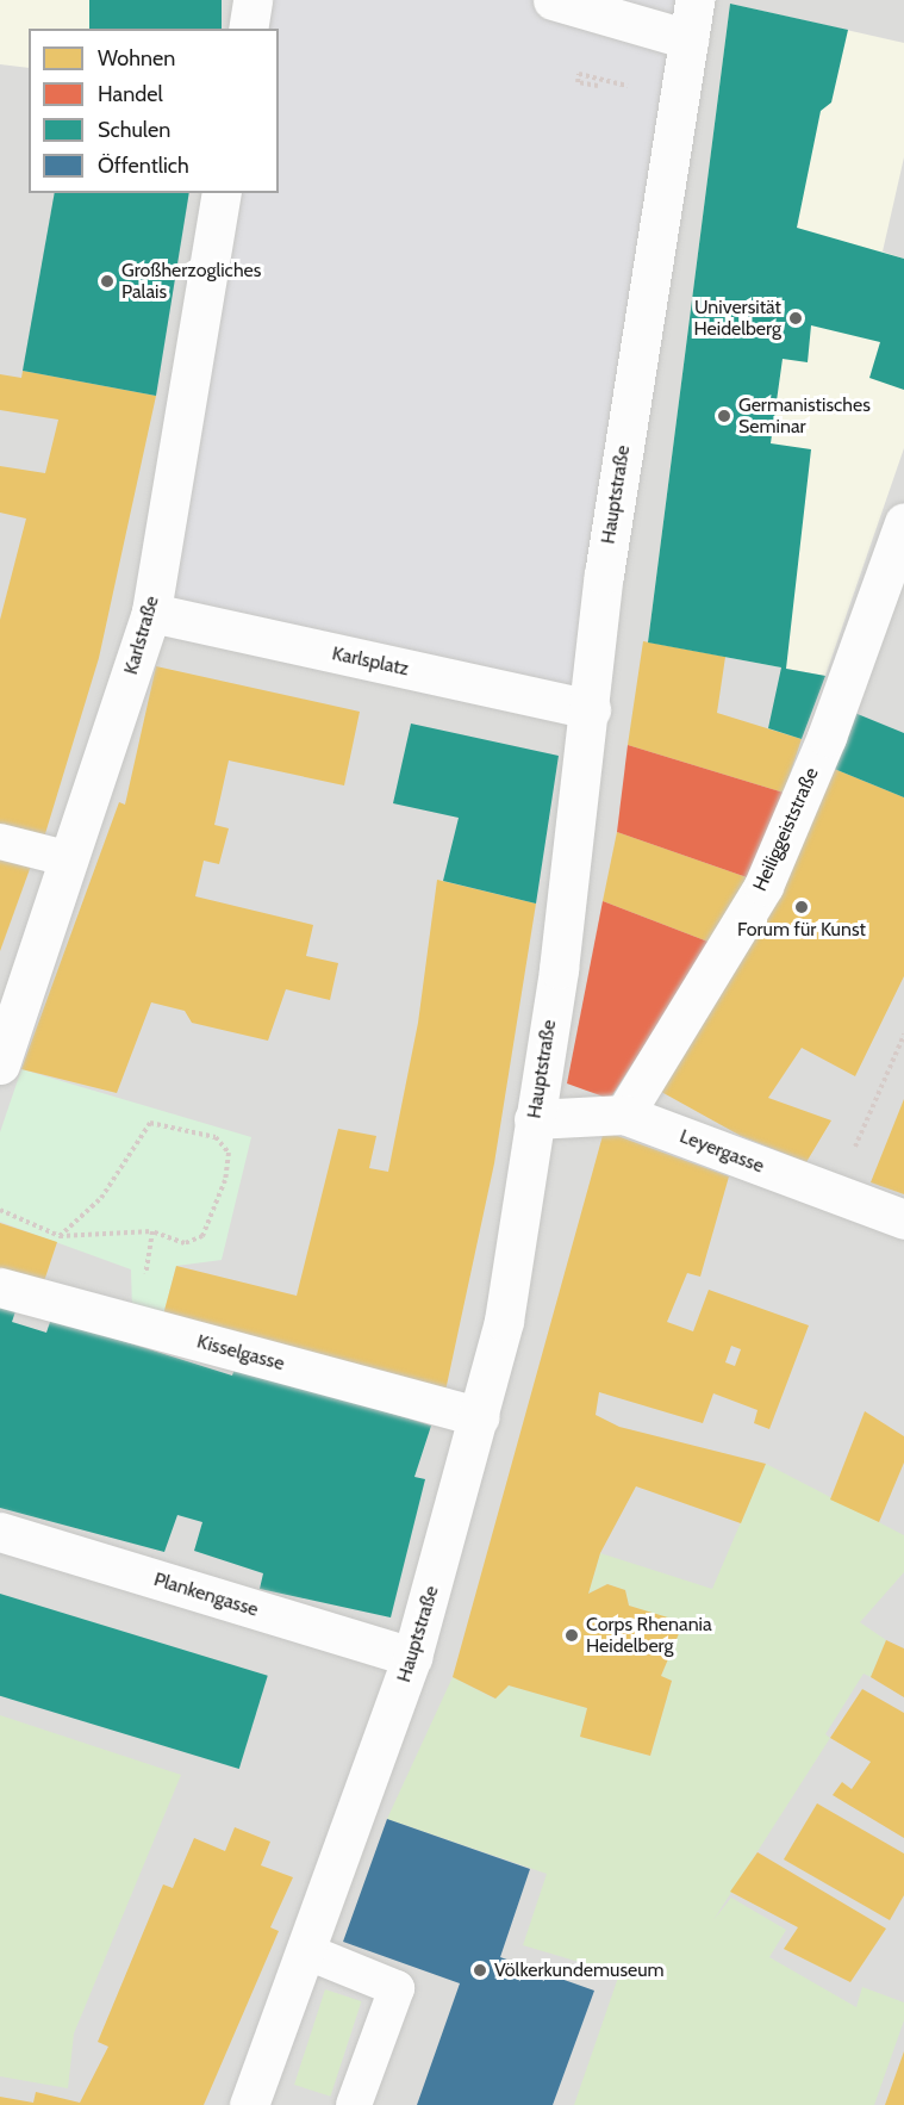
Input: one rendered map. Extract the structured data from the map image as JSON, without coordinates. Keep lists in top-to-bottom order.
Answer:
{
  "streets": {
    "street": [
      "Hauptstraße",
      "Karlstraße",
      "Karlsplatz",
      "Heiliggeiststraße",
      "Leyergasse",
      "Kisselgasse",
      "Plankengasse"
    ]
  },
  "crossings": [
    ["Hauptstraße", "Karlsplatz"],
    ["Hauptstraße", "Leyergasse"],
    ["Hauptstraße", "Kisselgasse"],
    ["Hauptstraße", "Plankengasse"],
    ["Karlstraße", "Karlsplatz"],
    ["Heiliggeiststraße", "Leyergasse"]
  ],
  "places": [
    "Großherzogliches Palais",
    "Universität Heidelberg",
    "Germanistisches Seminar",
    "Forum für Kunst",
    "Corps Rhenania Heidelberg",
    "Völkerkundemuseum"
  ],
  "legend": [
    "Wohnen",
    "Handel",
    "Schulen",
    "Öffentlich"
  ]
}
